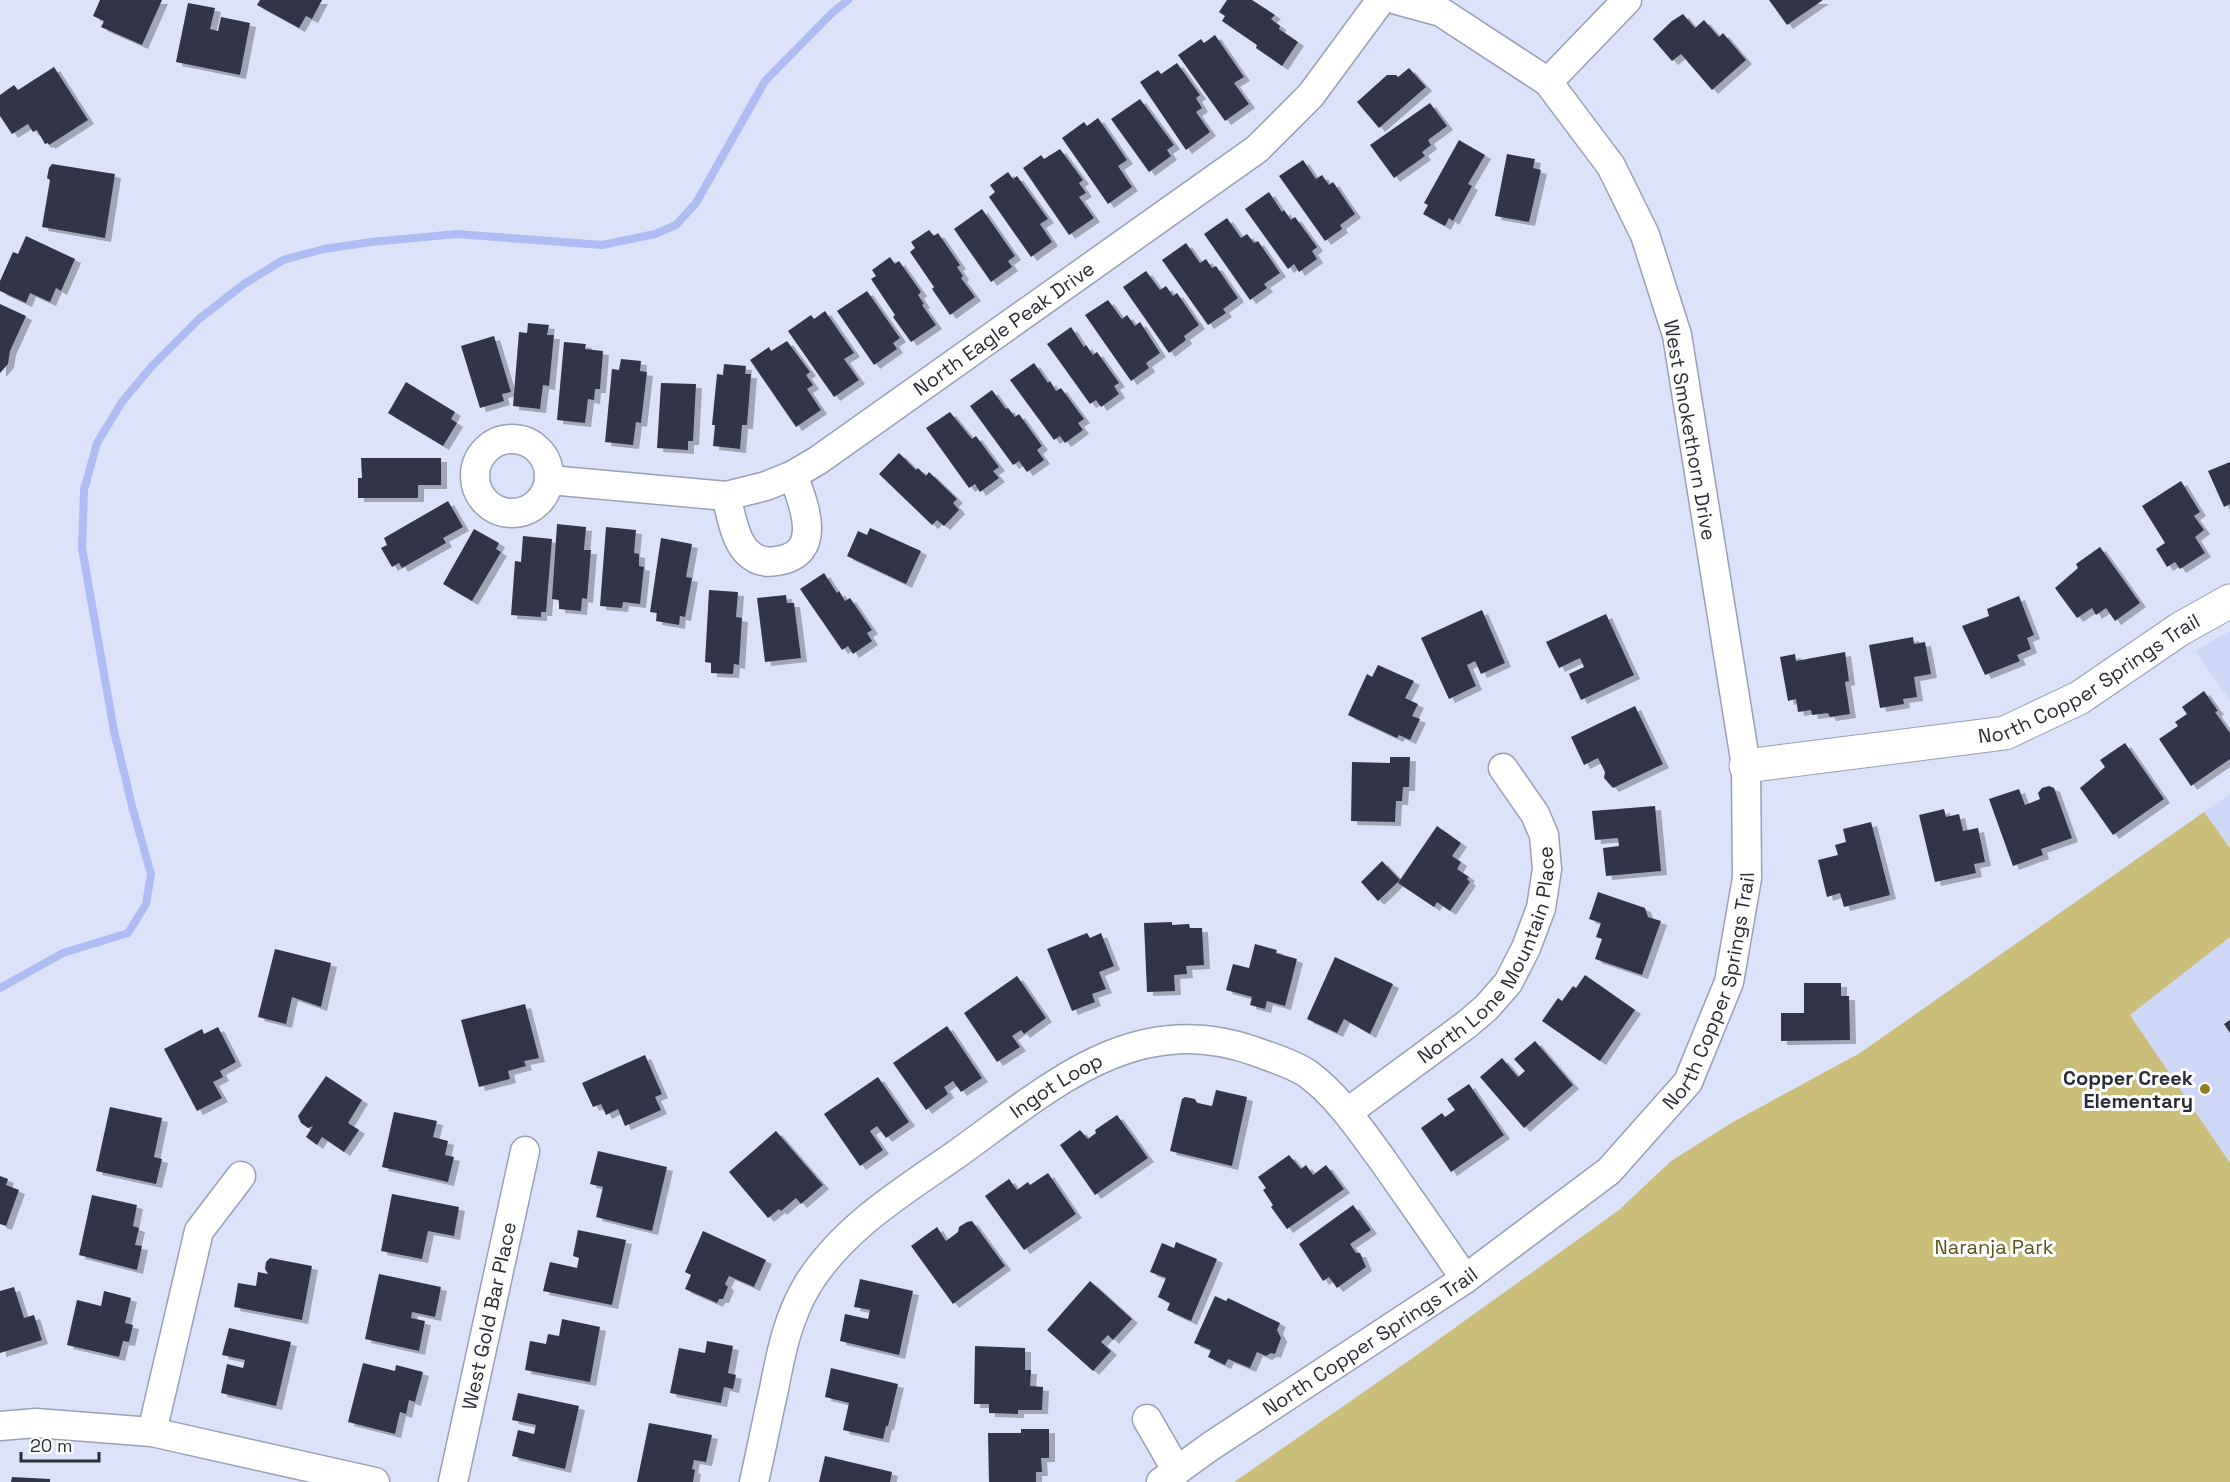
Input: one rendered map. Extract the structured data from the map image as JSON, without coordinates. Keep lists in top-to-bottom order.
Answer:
{
  "streets": {
    "street": [
      "North Eagle Peak Drive",
      "West Smokethorn Drive",
      "North Copper Springs Trail",
      "North Lone Mountain Place",
      "Ingot Loop",
      "West Gold Bar Place"
    ]
  },
  "crossings": [
    ["West Smokethorn Drive", "North Copper Springs Trail"],
    ["North Copper Springs Trail", "Ingot Loop"],
    ["North Lone Mountain Place", "Ingot Loop"]
  ],
  "parks": ["Naranja Park"],
  "places": ["Copper Creek Elementary"],
  "scale_bar": "20 m"
}
